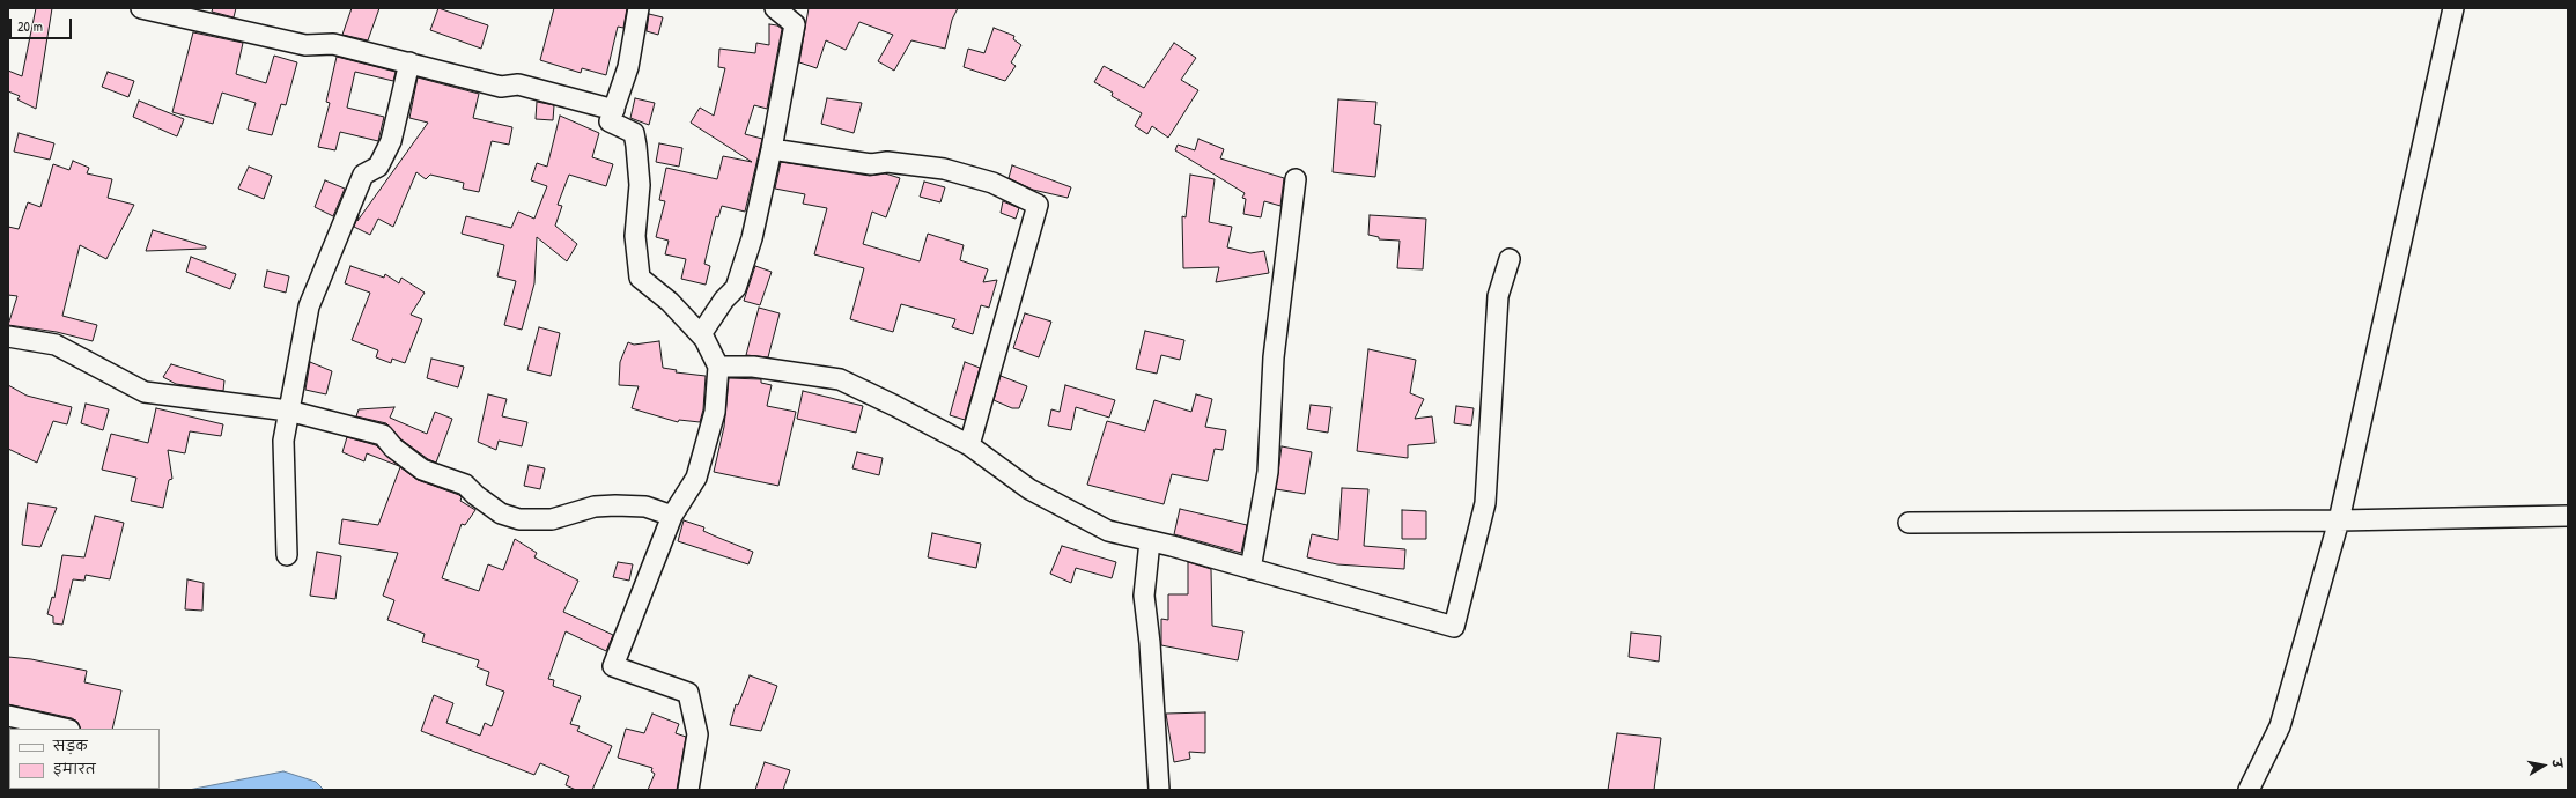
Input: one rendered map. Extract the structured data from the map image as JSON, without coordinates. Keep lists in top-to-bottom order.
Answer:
{
  "legend": ["सड़क", "इमारत"],
  "scale_bar": "20 m",
  "north": "right"
}
